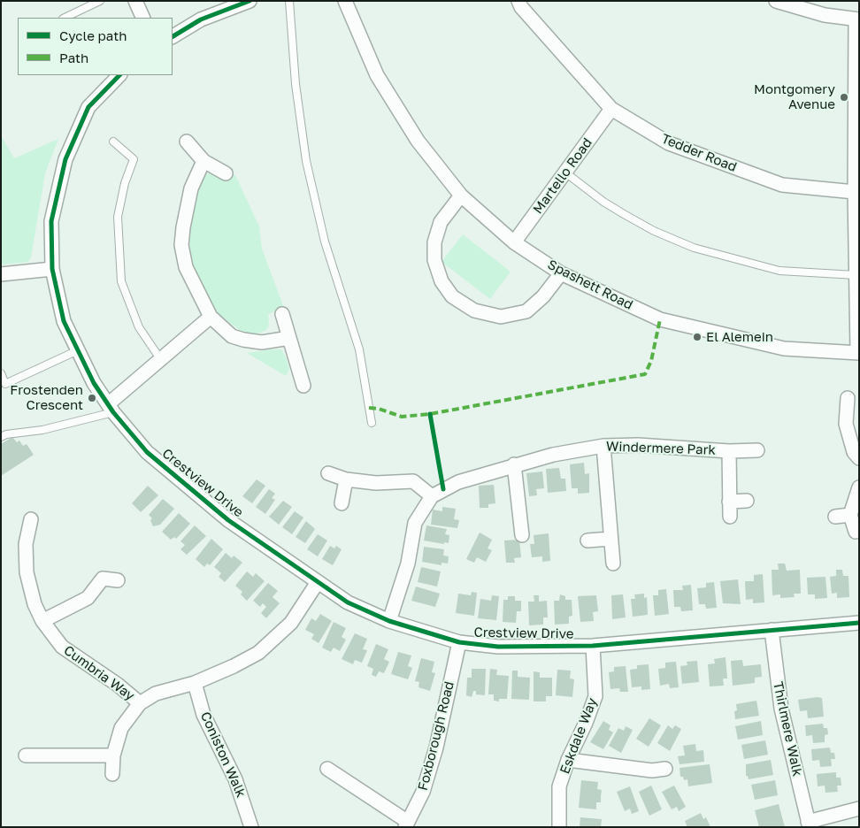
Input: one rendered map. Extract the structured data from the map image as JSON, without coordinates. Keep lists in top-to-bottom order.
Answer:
{
  "streets": {
    "street": [
      "Tedder Road",
      "Martello Road",
      "Spashett Road",
      "Windermere Park",
      "Crestview Drive",
      "Cumbria Way",
      "Thirlmere Walk",
      "Foxborough Road",
      "Eskdale Way",
      "Coniston Walk"
    ]
  },
  "crossings": [
    ["Tedder Road", "Martello Road"],
    ["Martello Road", "Spashett Road"],
    ["Windermere Park", "Crestview Drive"],
    ["Crestview Drive", "Thirlmere Walk"],
    ["Crestview Drive", "Foxborough Road"],
    ["Crestview Drive", "Eskdale Way"]
  ],
  "places": ["Montgomery Avenue", "El Alemein", "Frostenden Crescent"],
  "legend": ["Cycle path", "Path"]
}
